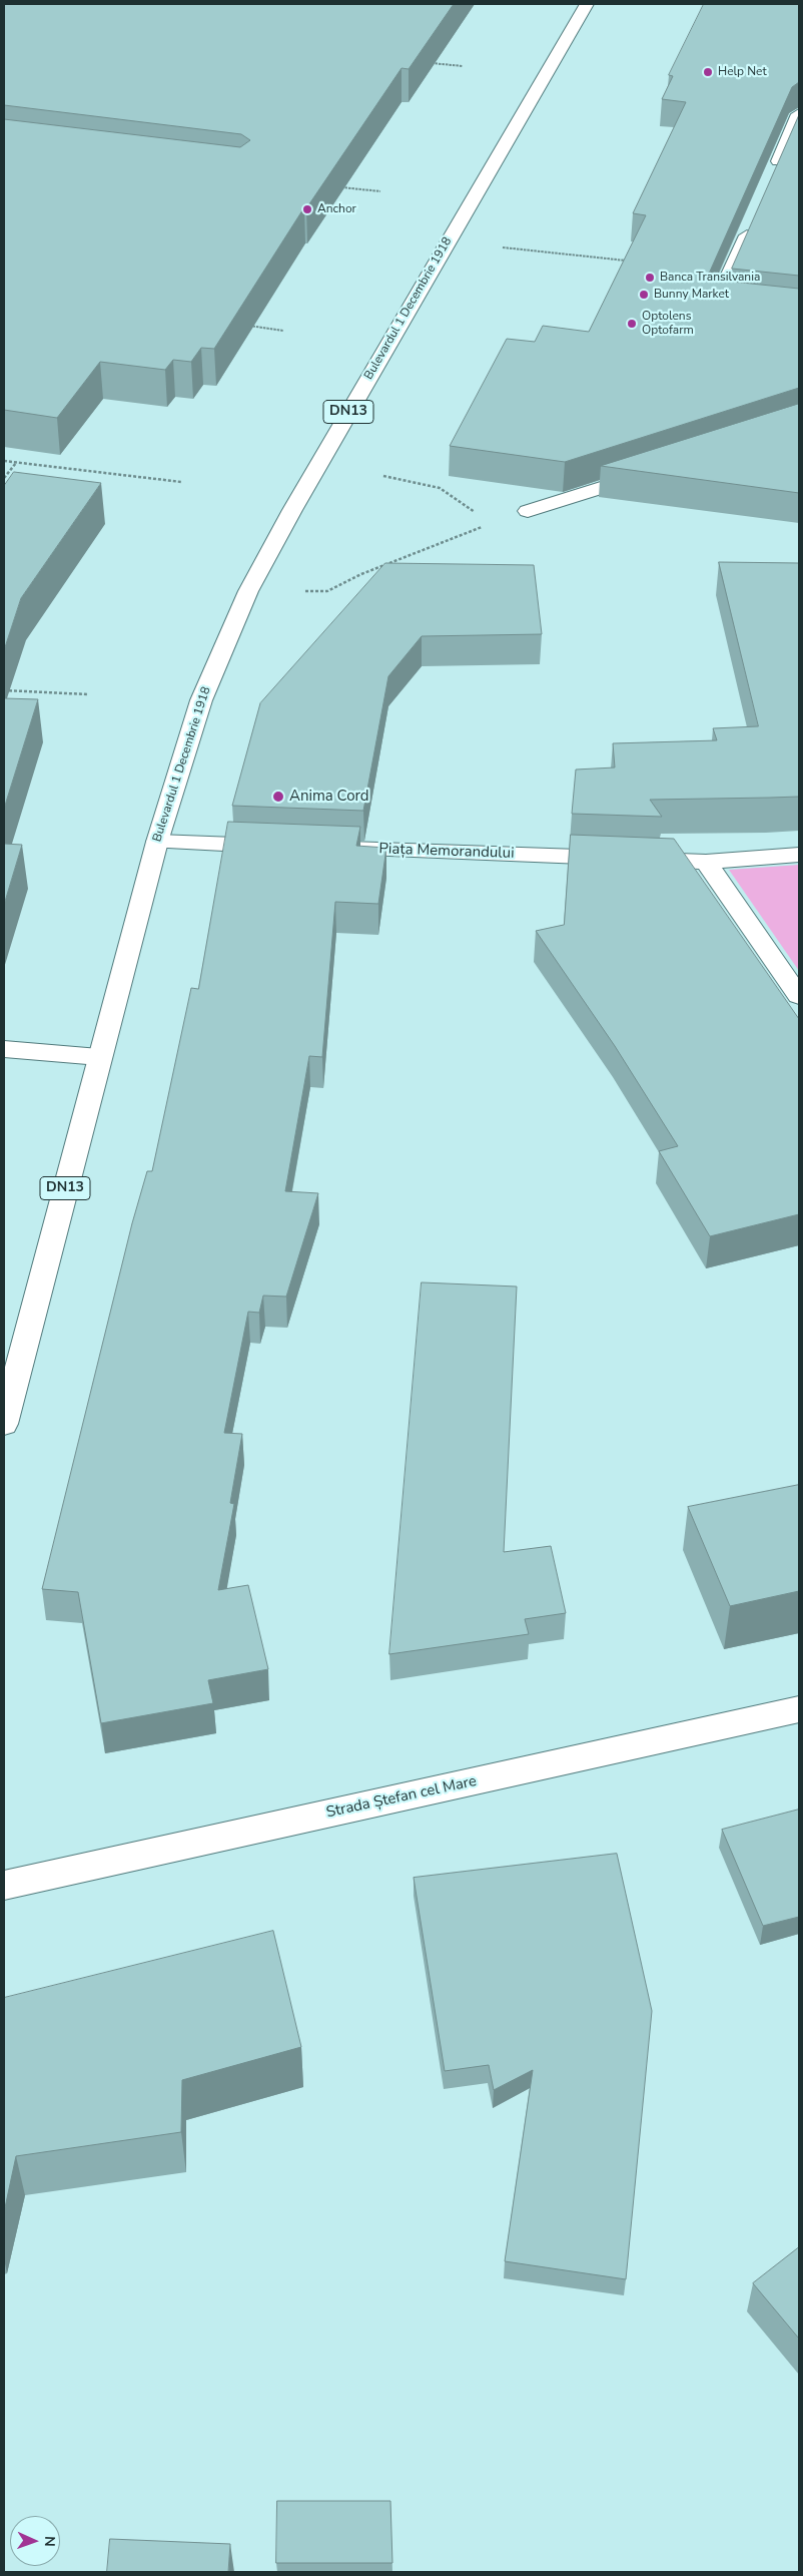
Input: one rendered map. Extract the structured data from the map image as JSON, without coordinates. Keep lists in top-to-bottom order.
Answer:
{
  "streets": {
    "main road": [
      "Bulevardul 1 Decembrie 1918",
      "DN13",
      "Piața Memorandului",
      "Strada Ștefan cel Mare"
    ]
  },
  "places": [
    "Help Net",
    "Anchor",
    "Banca Transilvania",
    "Bunny Market",
    "Optolens Optofarm",
    "Anima Cord"
  ],
  "north": "right"
}
